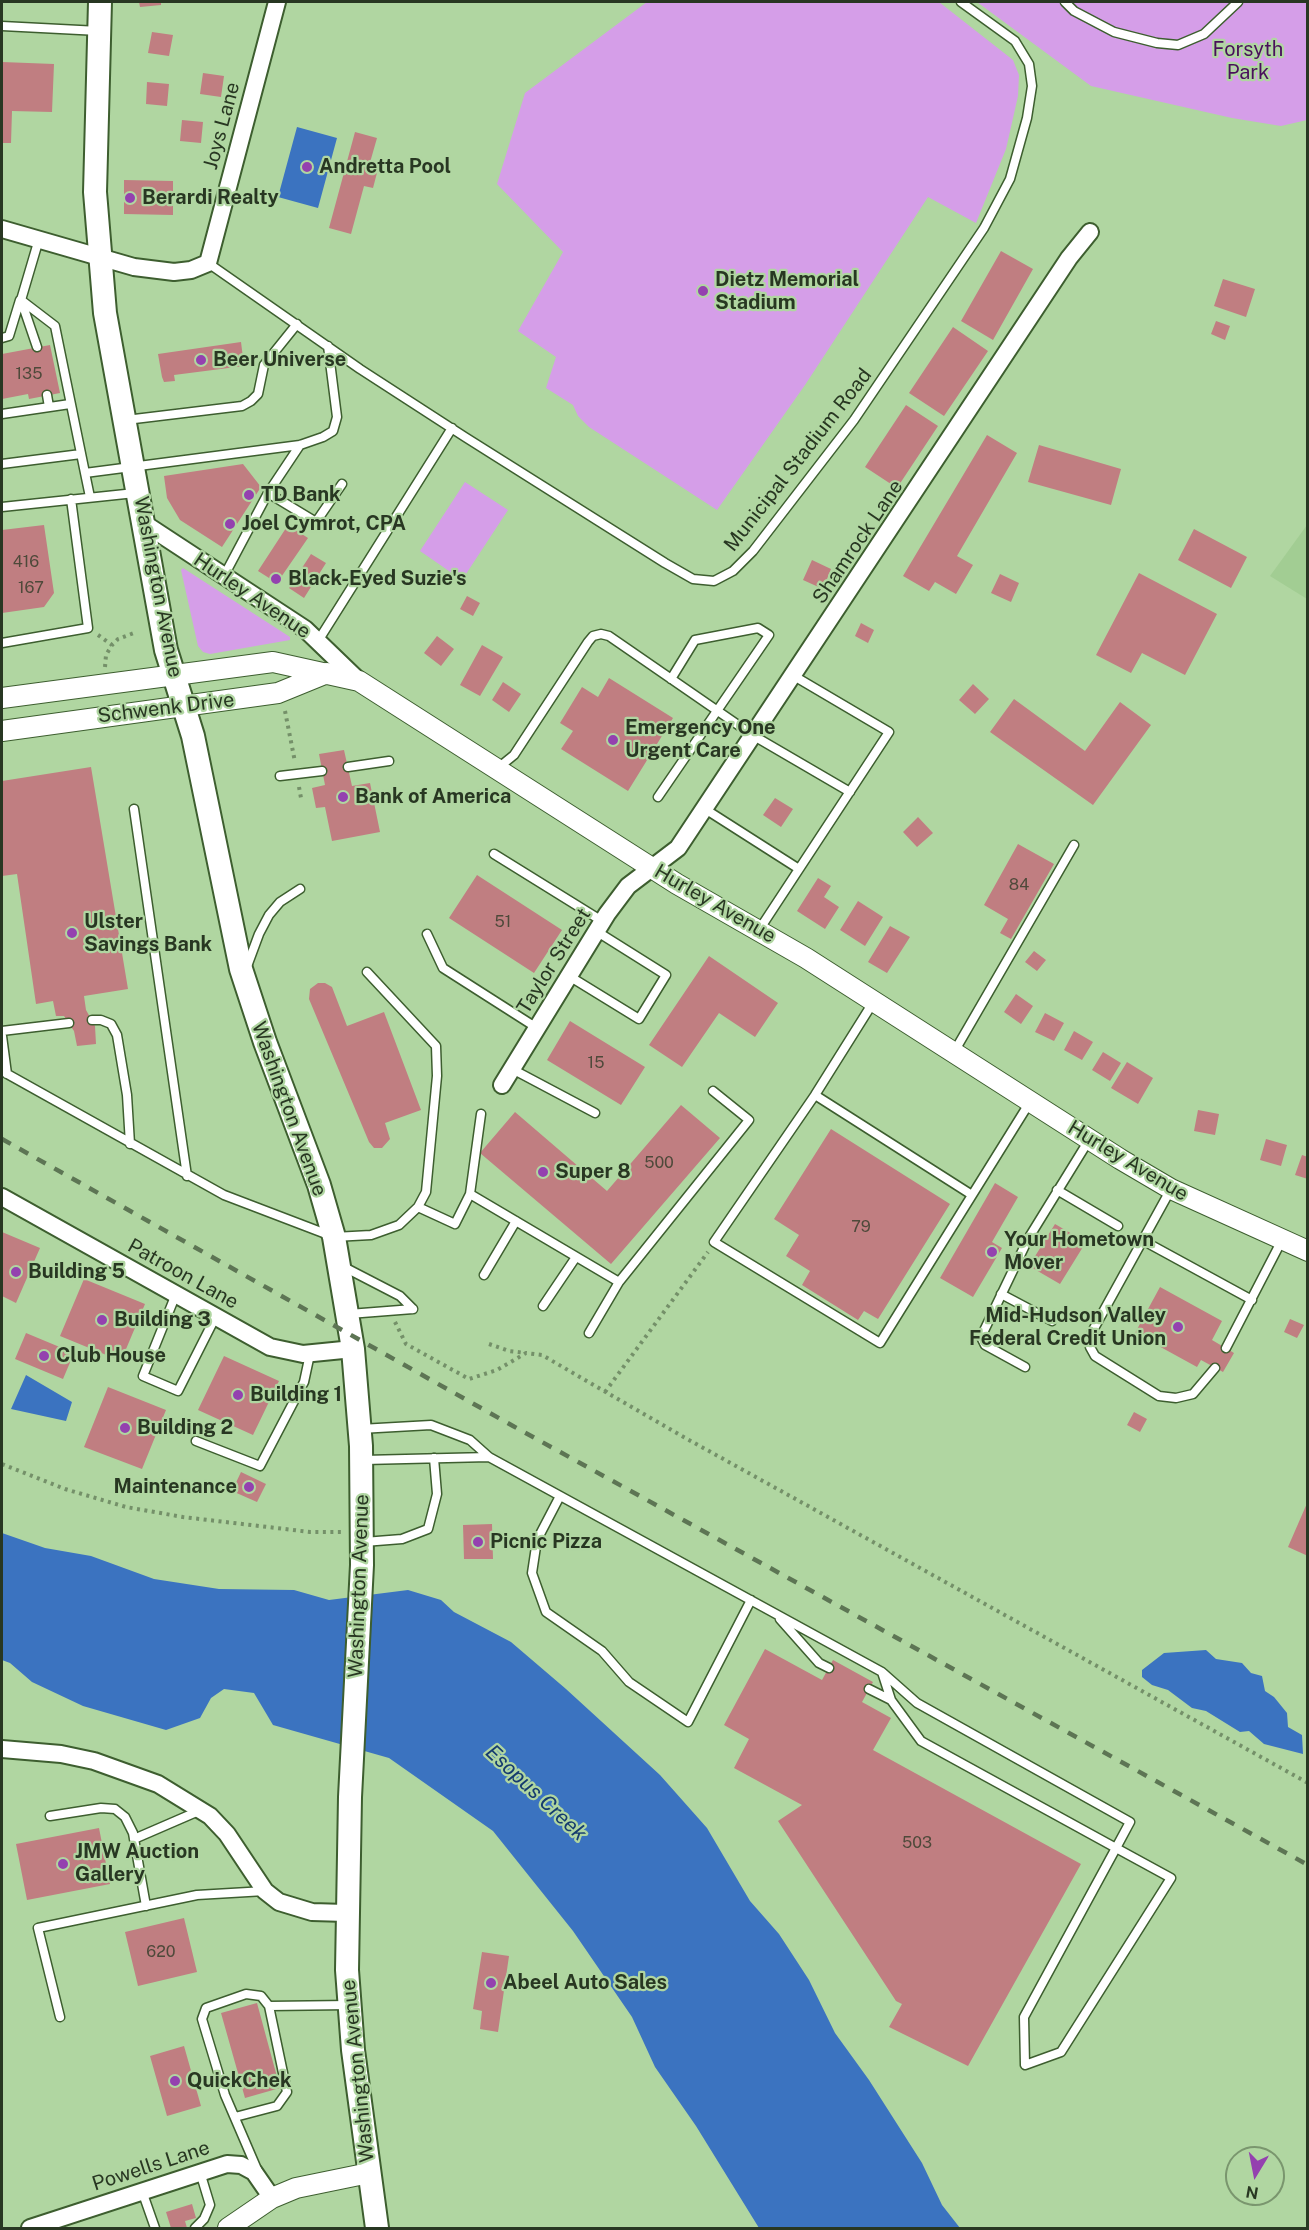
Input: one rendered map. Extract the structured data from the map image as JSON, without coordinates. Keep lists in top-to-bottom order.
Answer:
{
  "streets": {
    "main road": ["Washington Avenue"],
    "street": [
      "Joys Lane",
      "Shamrock Lane",
      "Hurley Avenue",
      "Schwenk Drive",
      "Taylor Street",
      "Patroon Lane",
      "Powells Lane"
    ],
    "lane": ["Municipal Stadium Road"]
  },
  "crossings": [
    ["Joys Lane", "Municipal Stadium Road"],
    ["Shamrock Lane", "Hurley Avenue"],
    ["Shamrock Lane", "Taylor Street"],
    ["Washington Avenue", "Hurley Avenue"],
    ["Washington Avenue", "Schwenk Drive"],
    ["Washington Avenue", "Patroon Lane"],
    ["Hurley Avenue", "Schwenk Drive"],
    ["Hurley Avenue", "Taylor Street"]
  ],
  "water": ["Esopus Creek"],
  "parks": ["Forsyth Park"],
  "places": [
    "Andretta Pool",
    "Berardi Realty",
    "Dietz Memorial Stadium",
    "Beer Universe",
    "TD Bank",
    "Joel Cymrot, CPA",
    "Black-Eyed Suzie's",
    "Emergency One Urgent Care",
    "Bank of America",
    "Ulster Savings Bank",
    "Super 8",
    "Your Hometown Mover",
    "Building 5",
    "Building 3",
    "Mid-Hudson Valley Federal Credit Union",
    "Club House",
    "Building 1",
    "Building 2",
    "Maintenance",
    "Picnic Pizza",
    "JMW Auction Gallery",
    "Abeel Auto Sales",
    "QuickChek"
  ],
  "house_numbers": [
    "135",
    "416",
    "167",
    "84",
    "51",
    "15",
    "500",
    "79",
    "503",
    "620"
  ],
  "north": "bottom"
}
